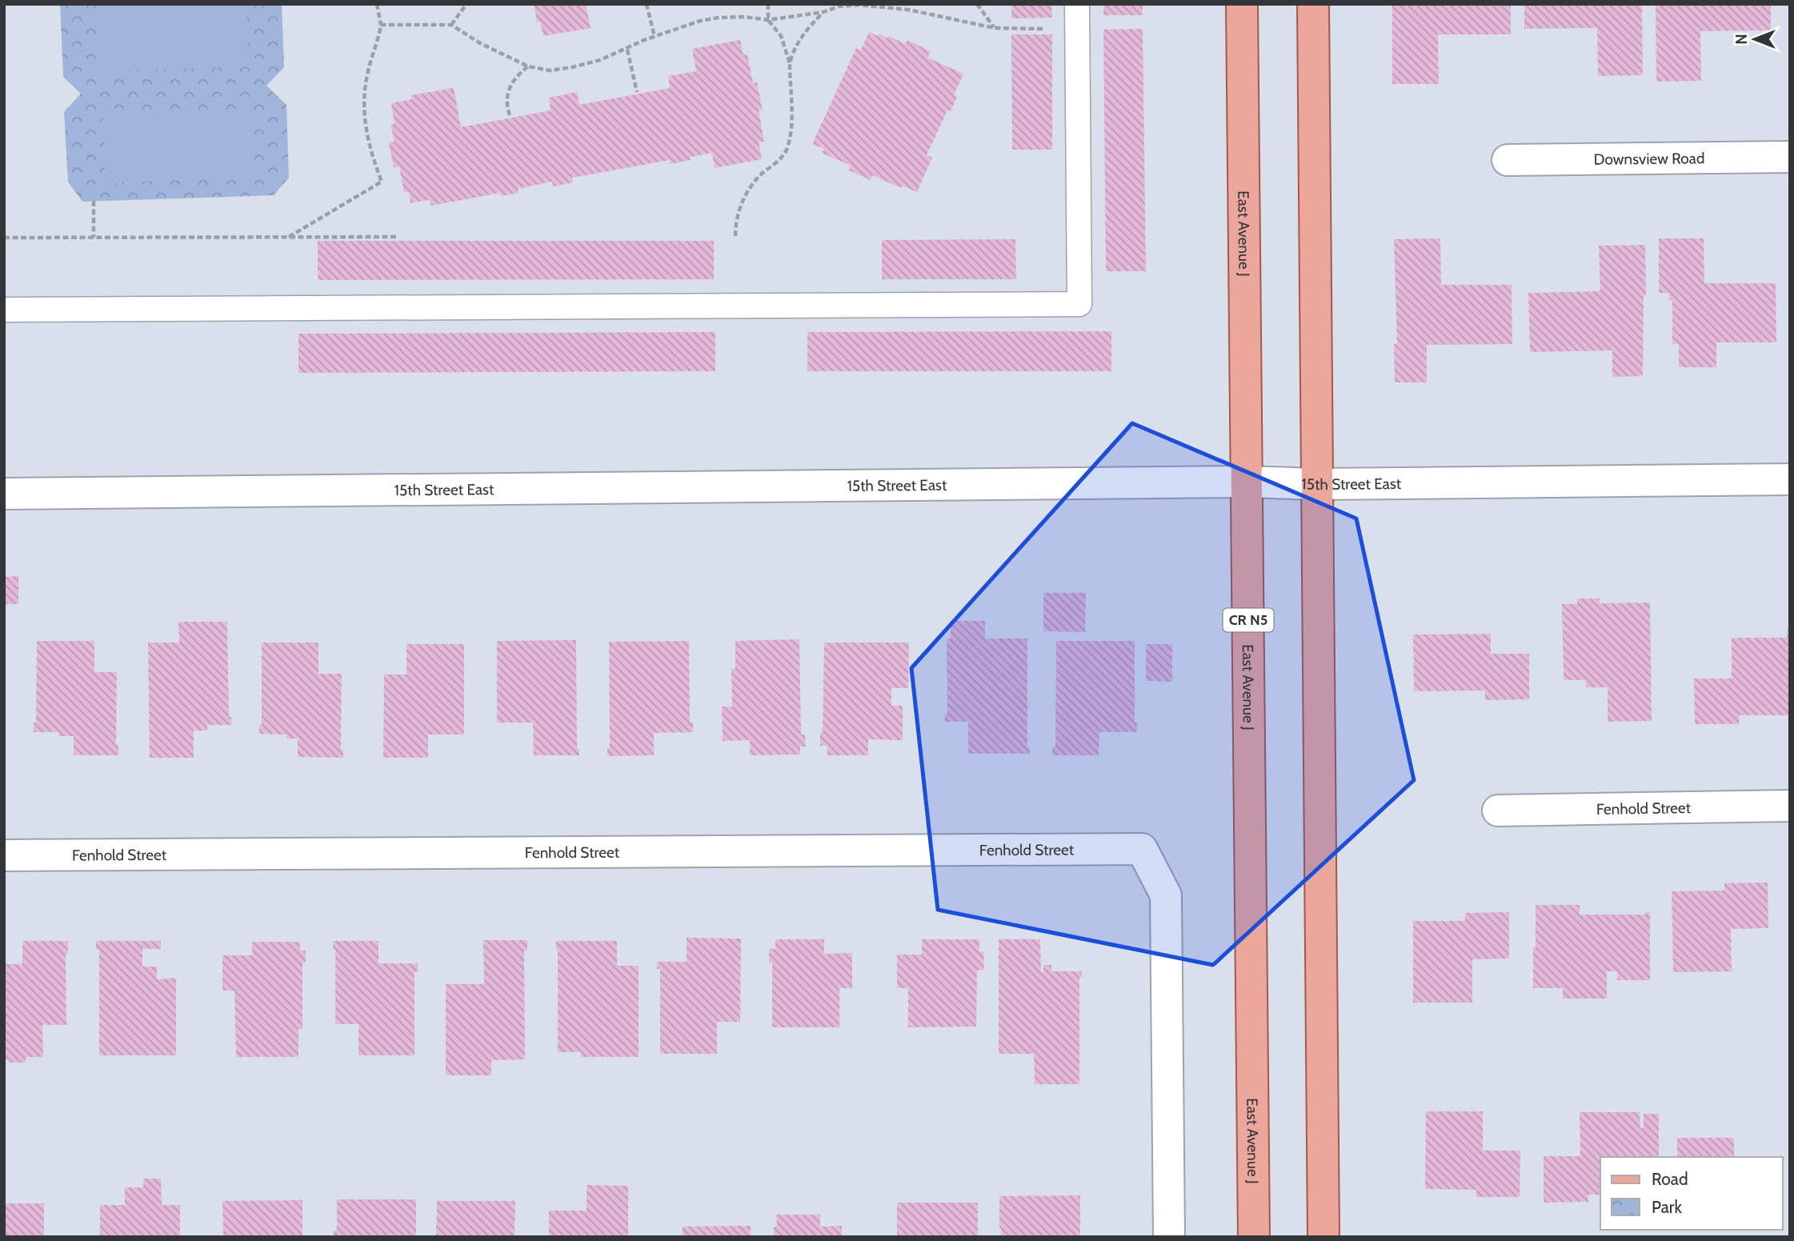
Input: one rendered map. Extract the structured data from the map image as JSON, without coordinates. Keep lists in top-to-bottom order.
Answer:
{
  "streets": {
    "main road": ["East Avenue J", "CR N5"],
    "street": ["Downsview Road", "15th Street East", "Fenhold Street"]
  },
  "crossings": [
    ["East Avenue J", "15th Street East"]
  ],
  "legend": ["Road", "Park"],
  "north": "left"
}
